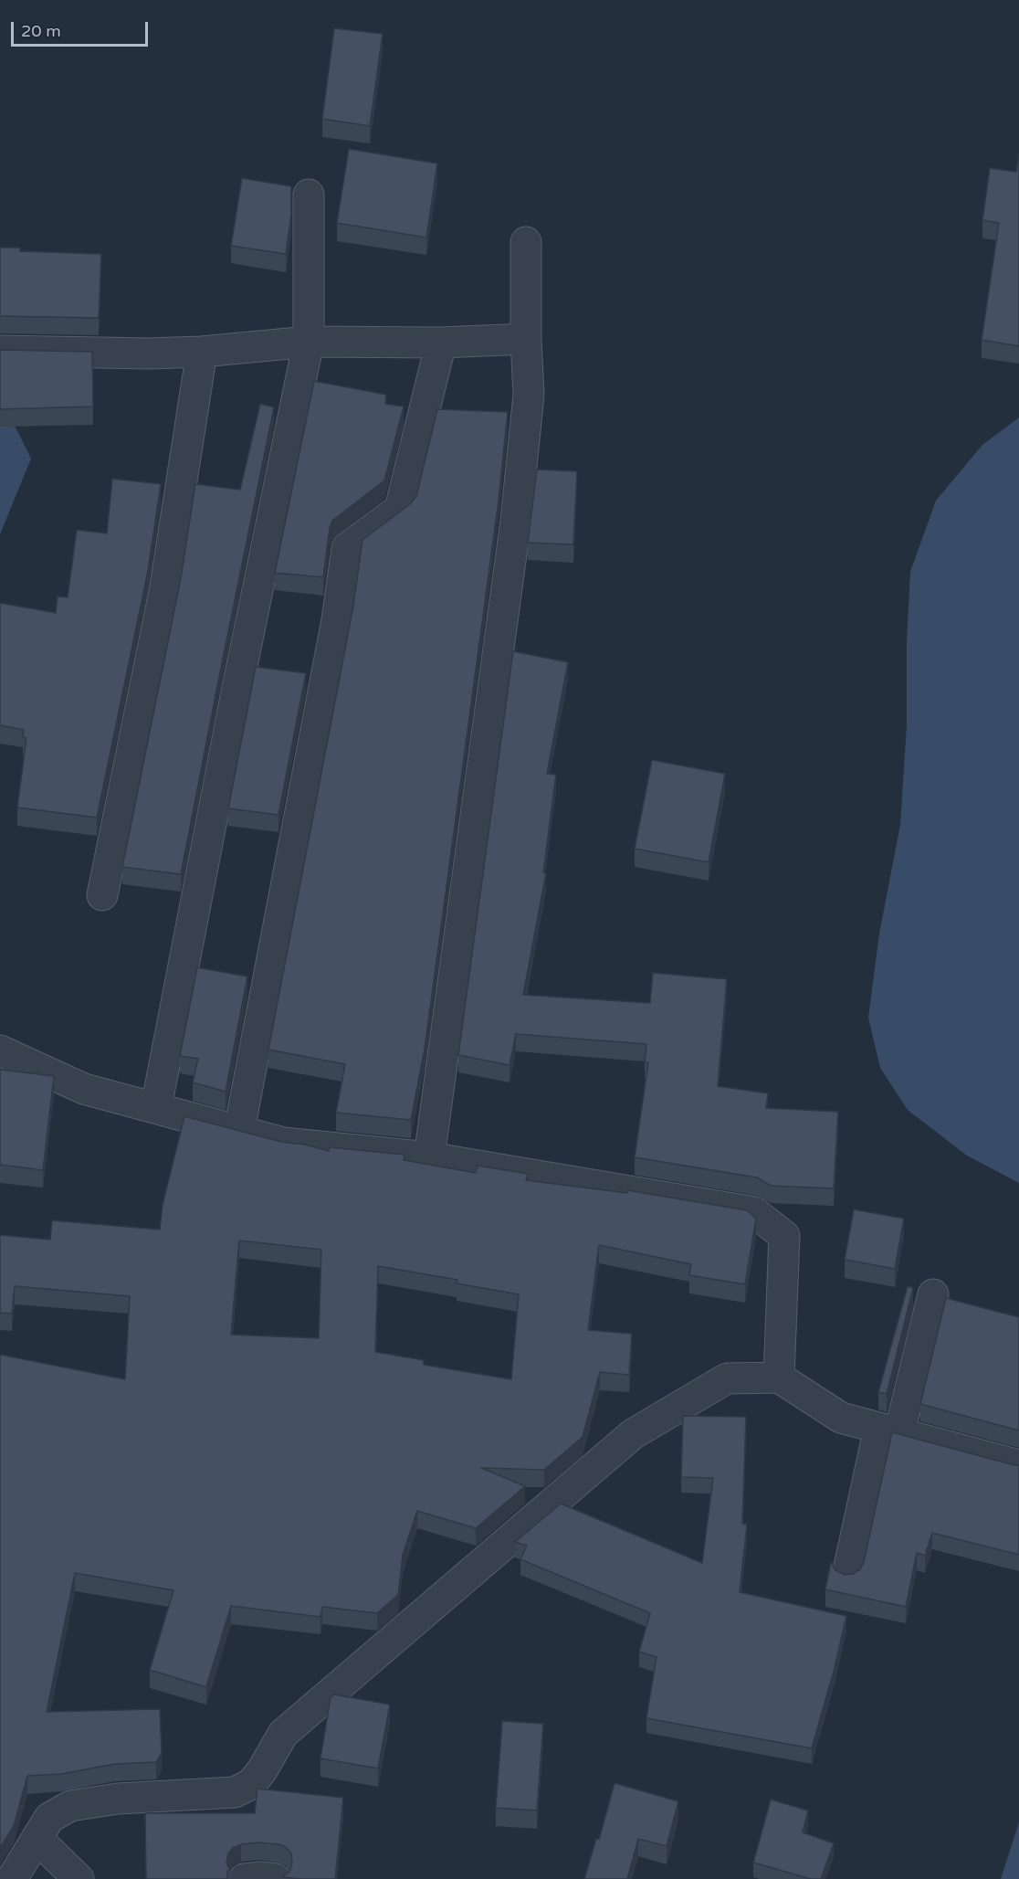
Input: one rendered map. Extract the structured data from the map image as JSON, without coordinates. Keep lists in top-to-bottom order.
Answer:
{
  "scale_bar": "20 m"
}
